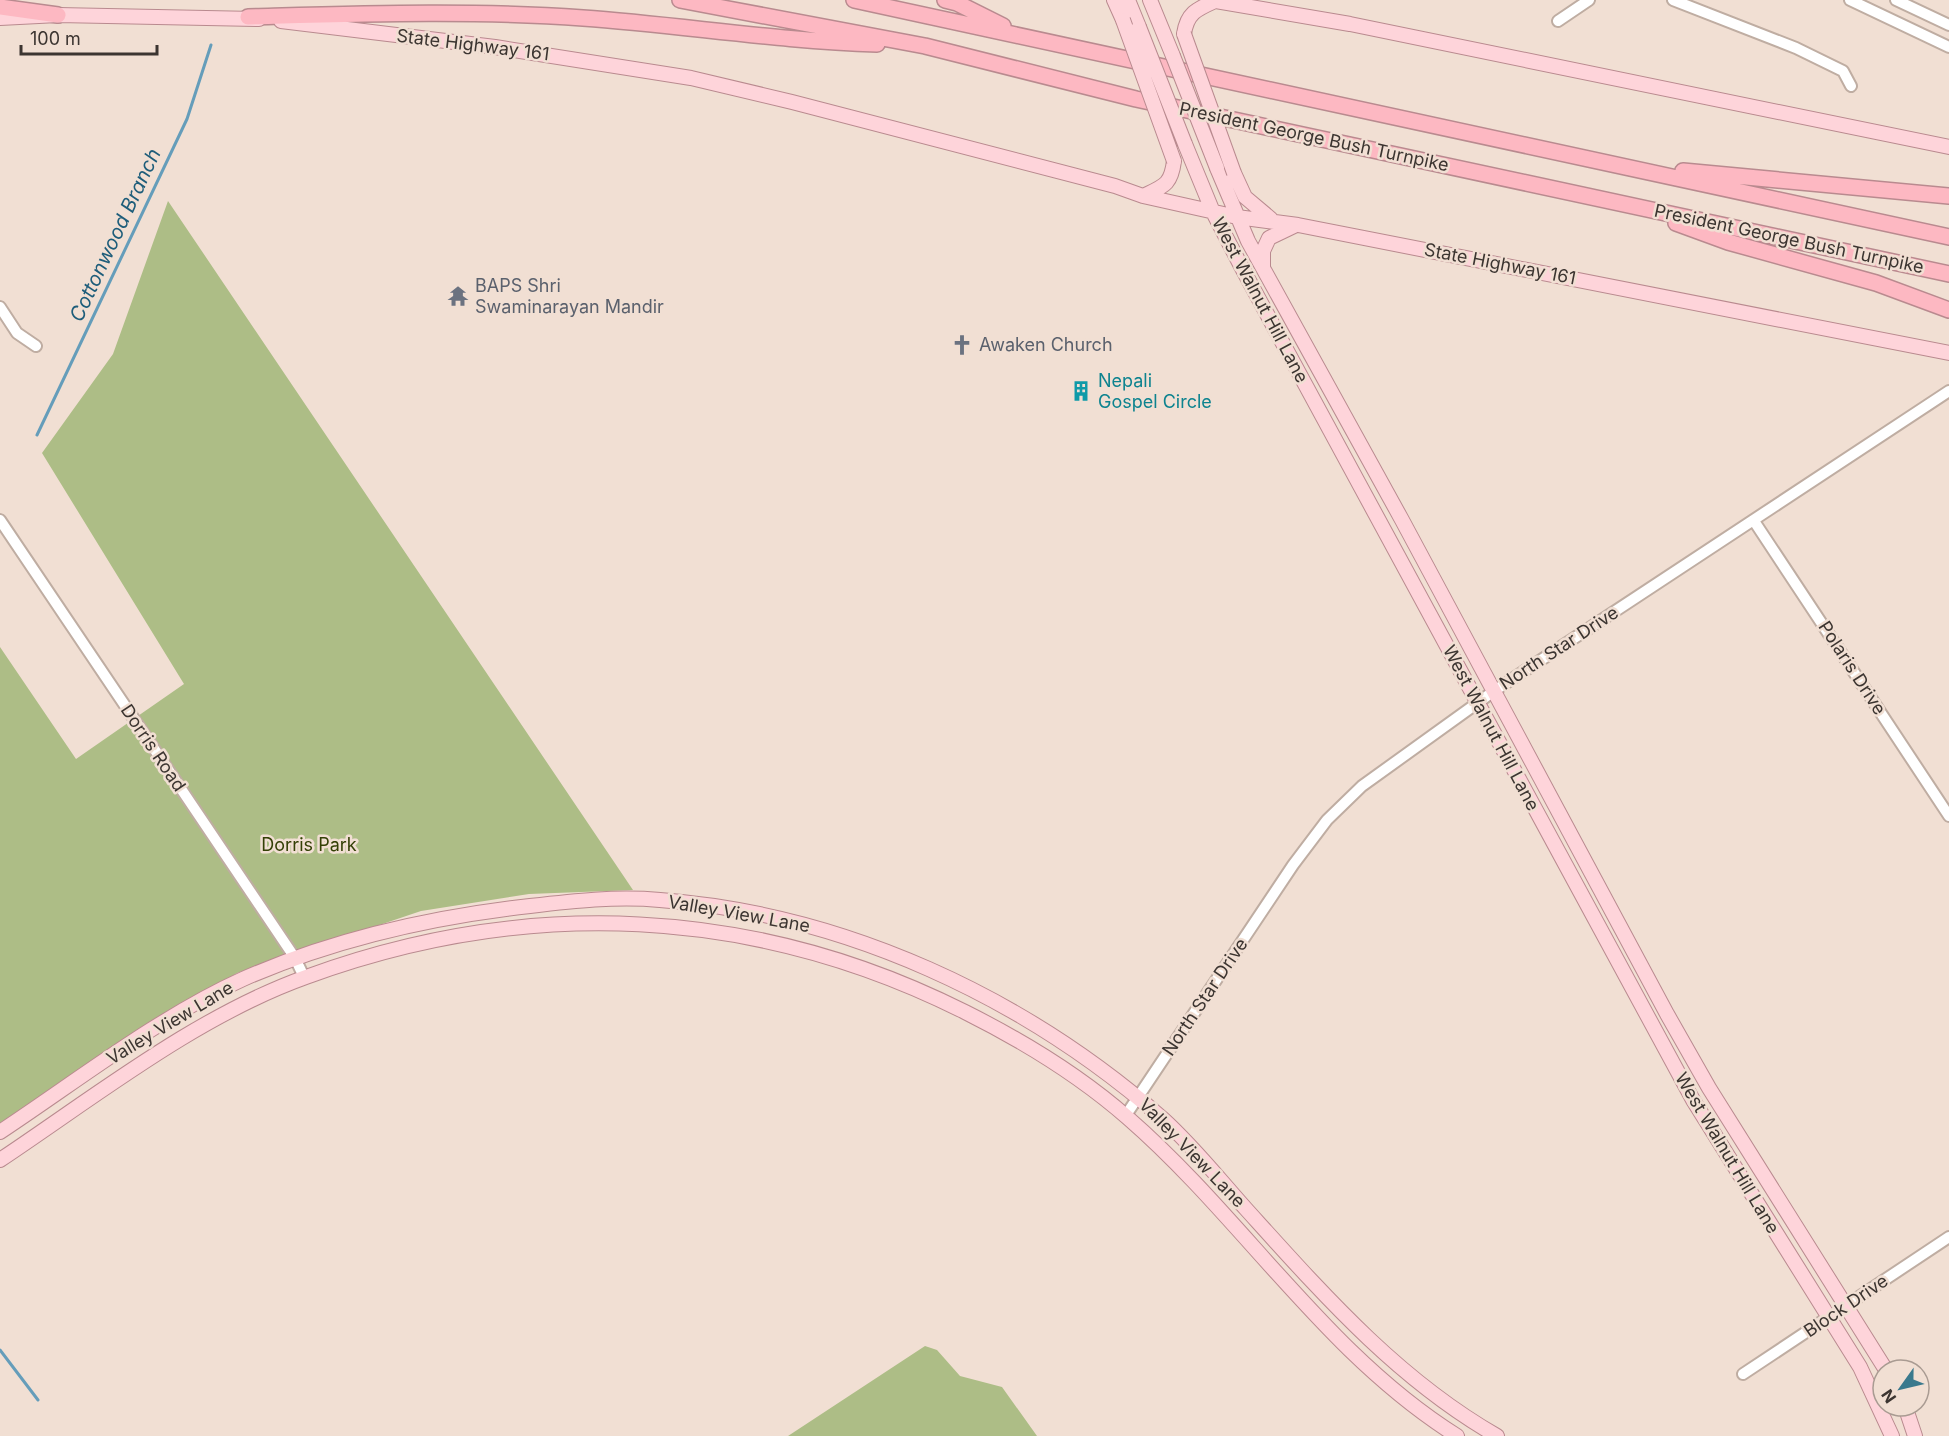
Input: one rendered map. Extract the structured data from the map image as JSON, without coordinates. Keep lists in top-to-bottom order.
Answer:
{
  "streets": {
    "highway": ["President George Bush Turnpike"],
    "main road": ["State Highway 161", "West Walnut Hill Lane", "Valley View Lane"],
    "street": [
      "North Star Drive",
      "Polaris Drive",
      "Dorris Road",
      "Block Drive"
    ]
  },
  "crossings": [
    ["State Highway 161", "West Walnut Hill Lane"],
    ["West Walnut Hill Lane", "North Star Drive"],
    ["West Walnut Hill Lane", "Block Drive"],
    ["North Star Drive", "Polaris Drive"],
    ["North Star Drive", "Valley View Lane"],
    ["Dorris Road", "Valley View Lane"]
  ],
  "water": ["Cottonwood Branch"],
  "parks": ["Dorris Park"],
  "places": {
    "temple": ["BAPS Shri Swaminarayan Mandir"],
    "church": ["Awaken Church"],
    "building": ["Nepali Gospel Circle"]
  },
  "scale_bar": "100 m",
  "north": "bottom left"
}
